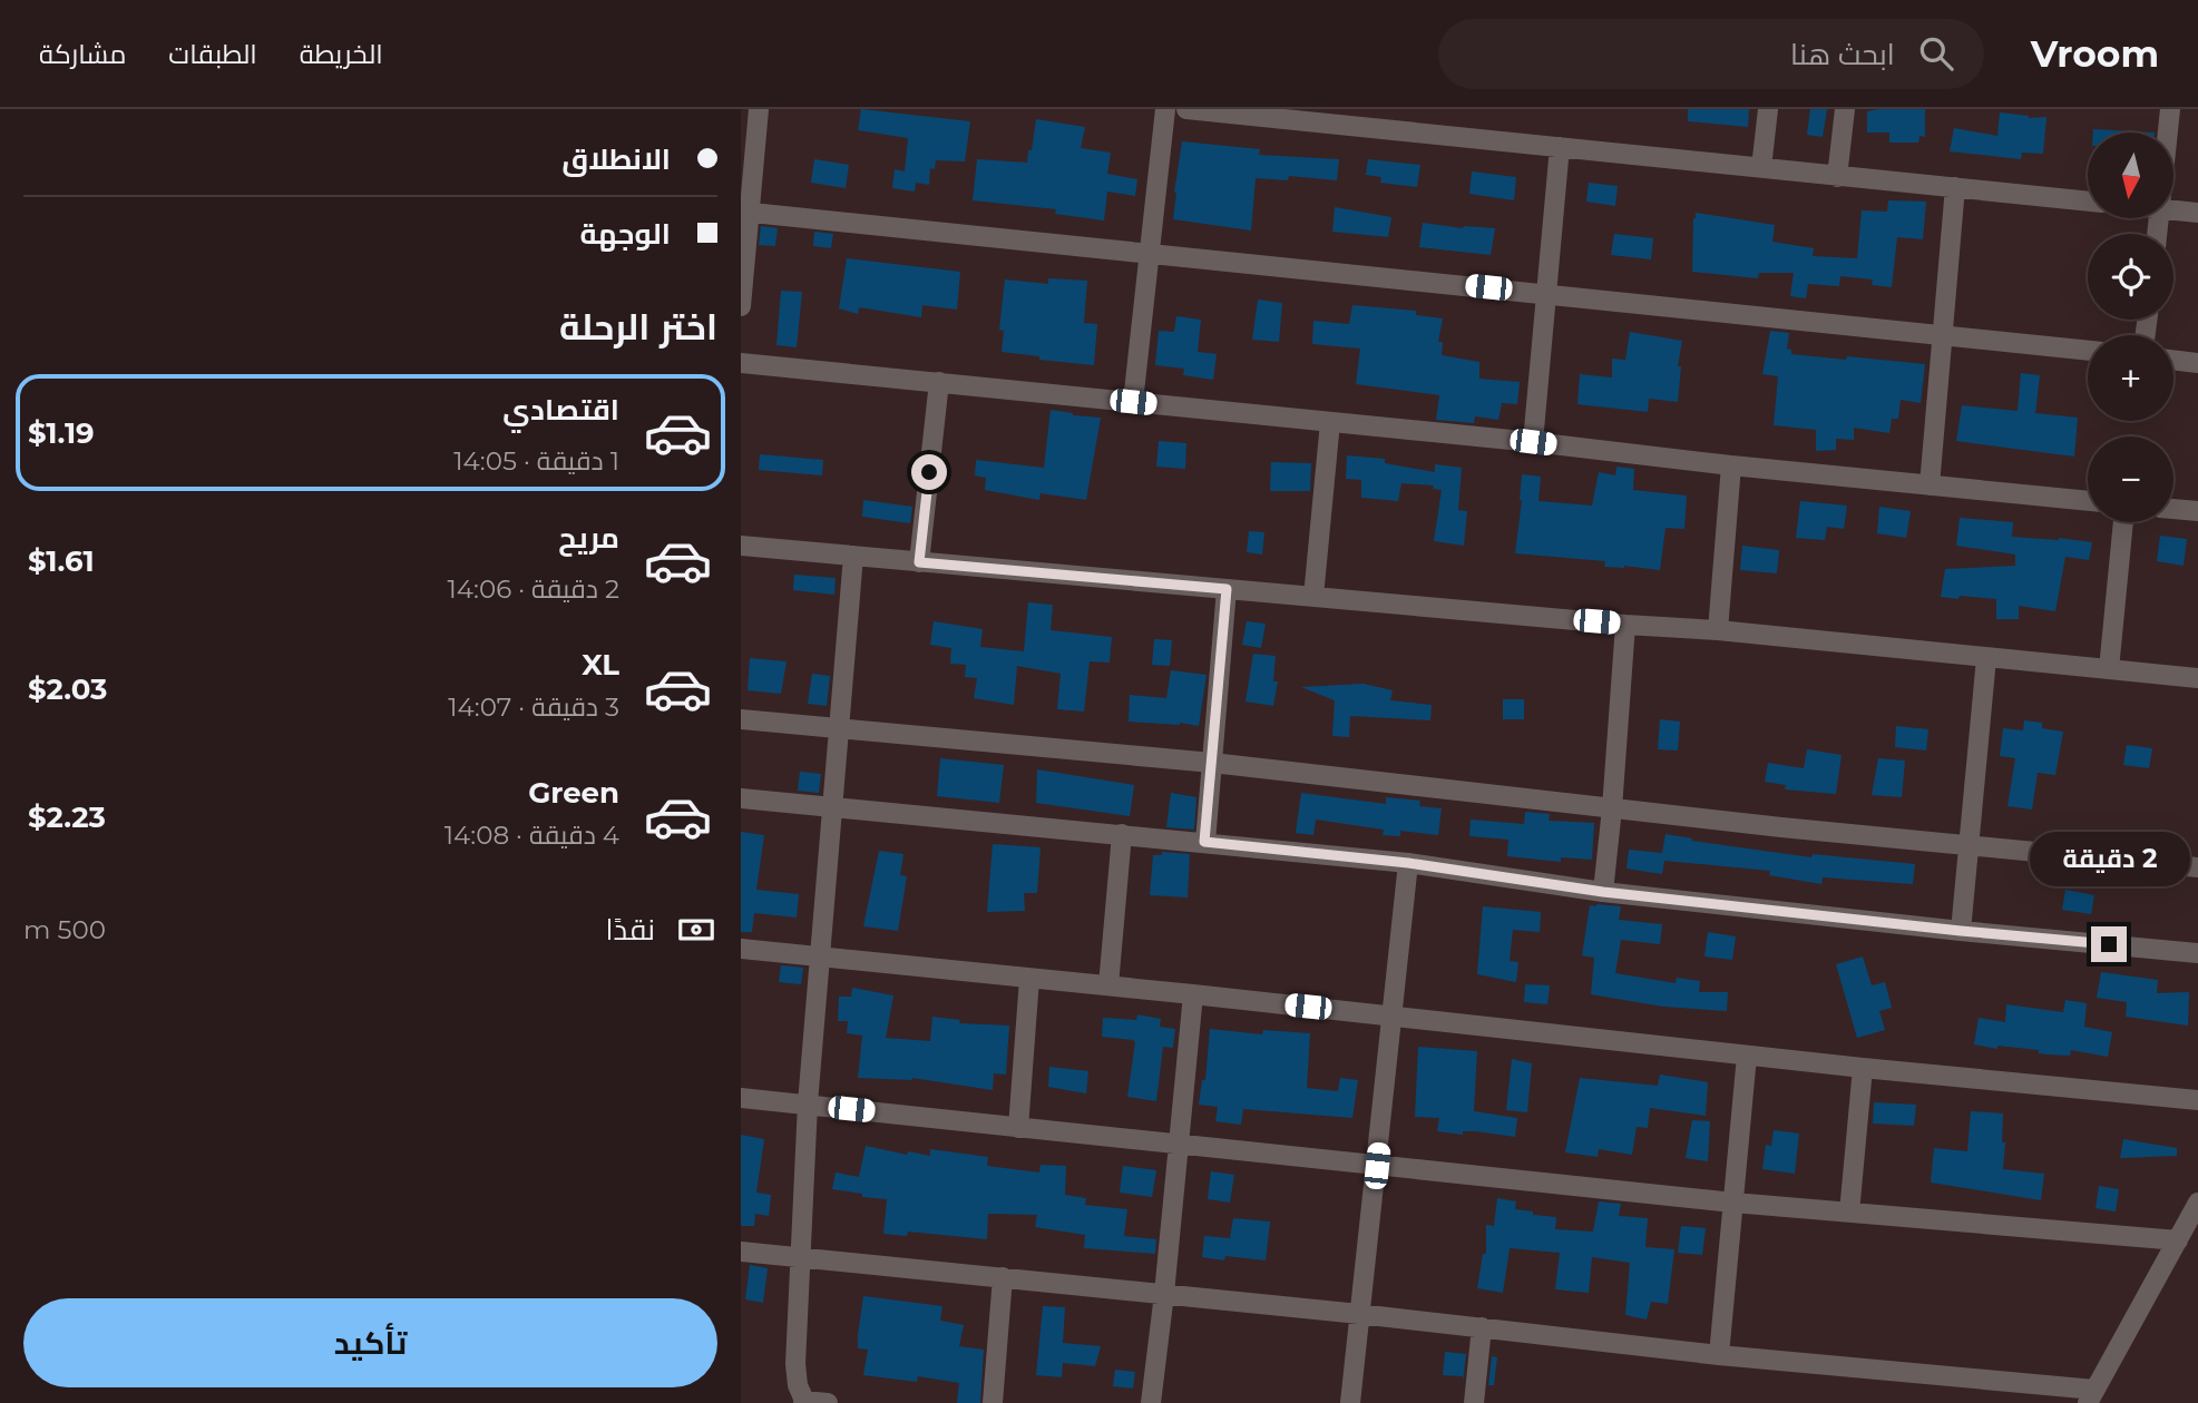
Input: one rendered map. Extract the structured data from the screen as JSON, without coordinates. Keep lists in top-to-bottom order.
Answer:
{
  "north": "bottom",
  "page": {
    "header": "Vroom",
    "search": "ابحث هنا",
    "nav": ["الخريطة", "الطبقات", "مشاركة"],
    "banner": ["الانطلاق", "الوجهة"],
    "map_buttons": ["+", "−"],
    "heading": "اختر الرحلة",
    "list": [
      {
        "name": "اقتصادي",
        "note": "1 دقيقة · 14:05",
        "value": "$1.19"
      },
      {
        "name": "مريح",
        "note": "2 دقيقة · 14:06",
        "value": "$1.61"
      },
      {
        "name": "XL",
        "note": "3 دقيقة · 14:07",
        "value": "$2.03"
      },
      {
        "name": "Green",
        "note": "4 دقيقة · 14:08",
        "value": "$2.23"
      }
    ],
    "bubble": "2 دقيقة",
    "pay": ["نقدًا", "500 m"],
    "buttons": "تأكيد"
  }
}
